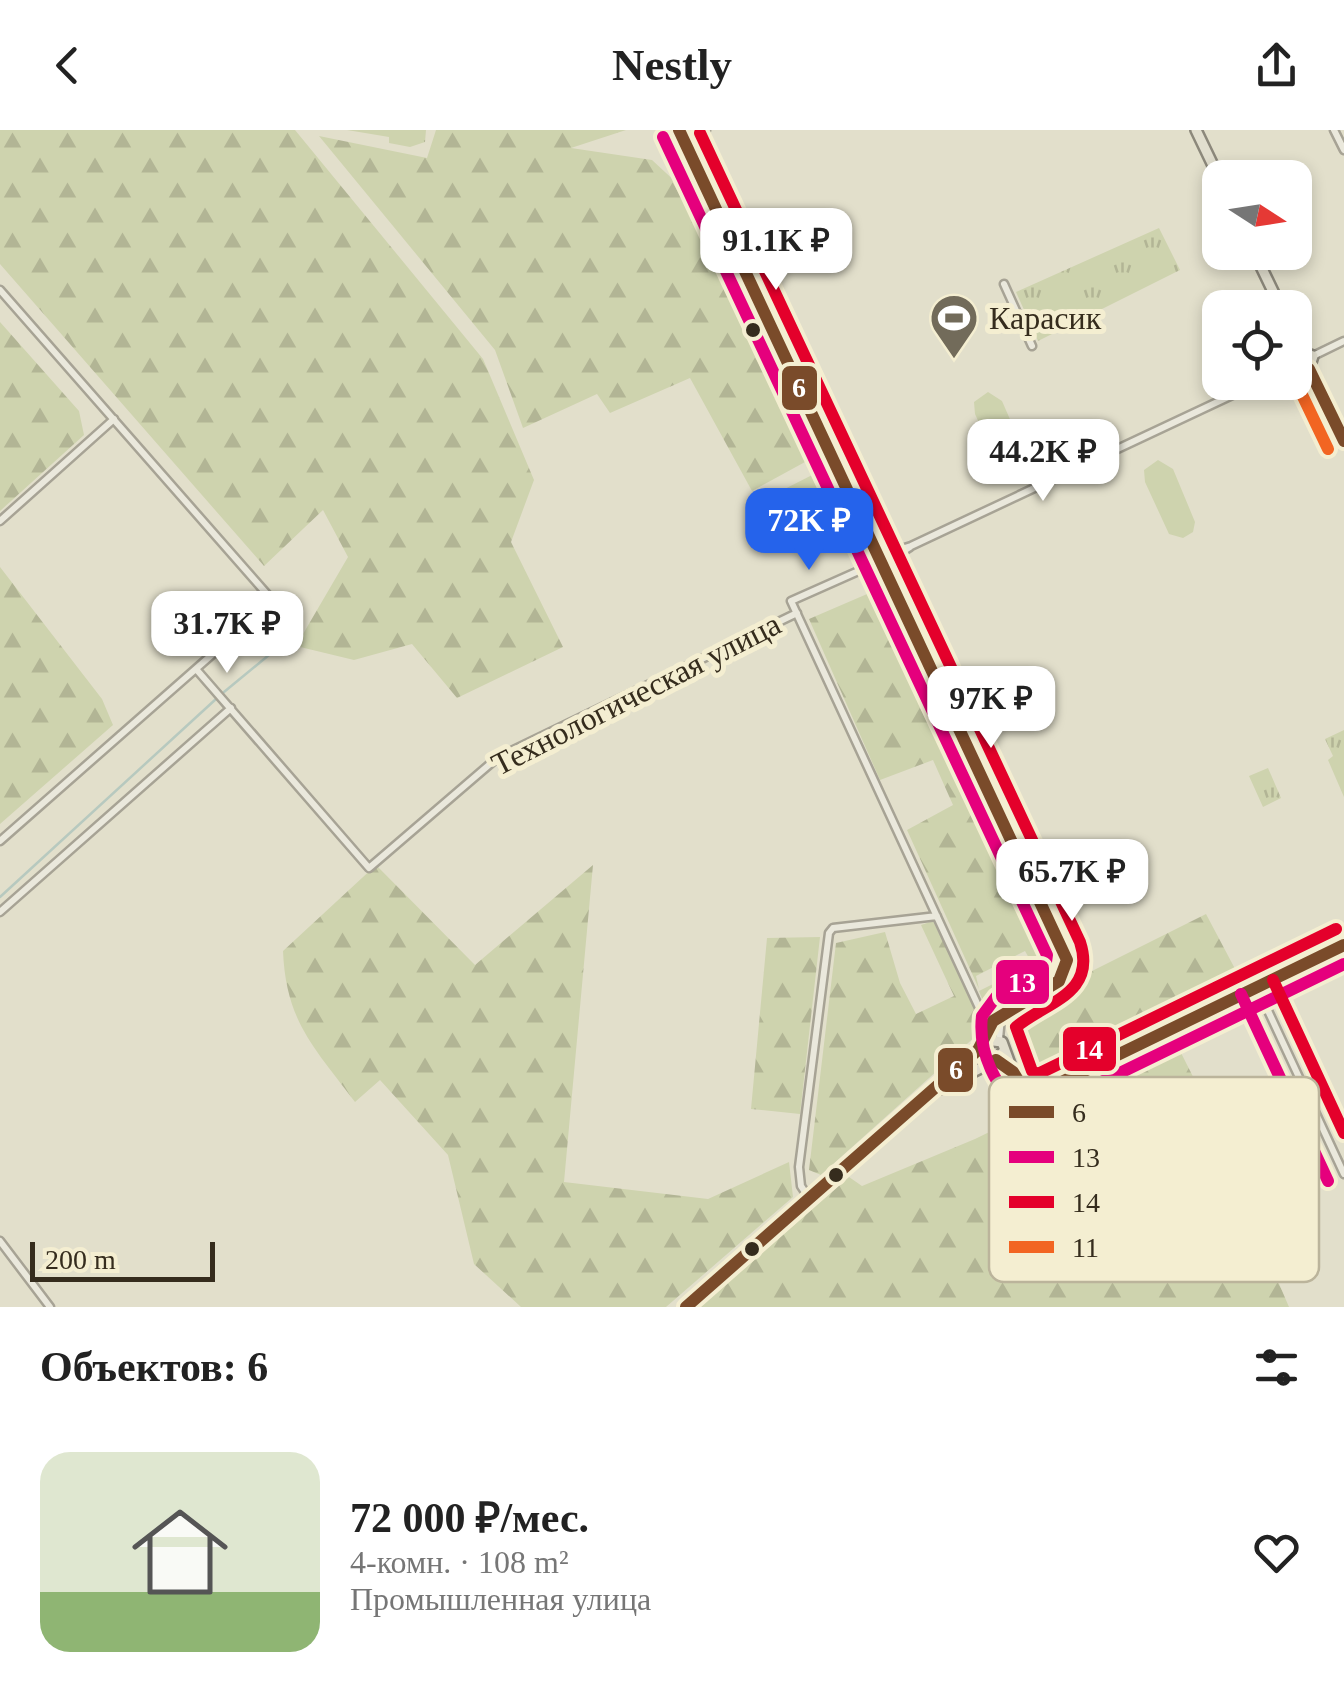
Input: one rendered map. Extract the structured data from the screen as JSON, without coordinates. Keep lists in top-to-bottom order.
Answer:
{
  "streets": {
    "street": ["Технологическая улица"]
  },
  "places": {
    "sports": ["Карасик"]
  },
  "lines": [
    "transit line 6",
    "transit line 14",
    "transit line 13",
    "transit line 11"
  ],
  "legend": [
    "6",
    "13",
    "14",
    "11"
  ],
  "scale_bar": "200 m",
  "north": "right",
  "page": {
    "header": "Nestly",
    "price": [
      "91.1K ₽",
      "44.2K ₽",
      "72K ₽",
      "31.7K ₽",
      "97K ₽",
      "65.7K ₽"
    ],
    "scale": "200 m",
    "heading": "Объектов: 6",
    "list": [
      {
        "name": "72 000 ₽/мес.",
        "note": "4-комн. · 108 m² · Промышленная улица"
      }
    ]
  }
}
